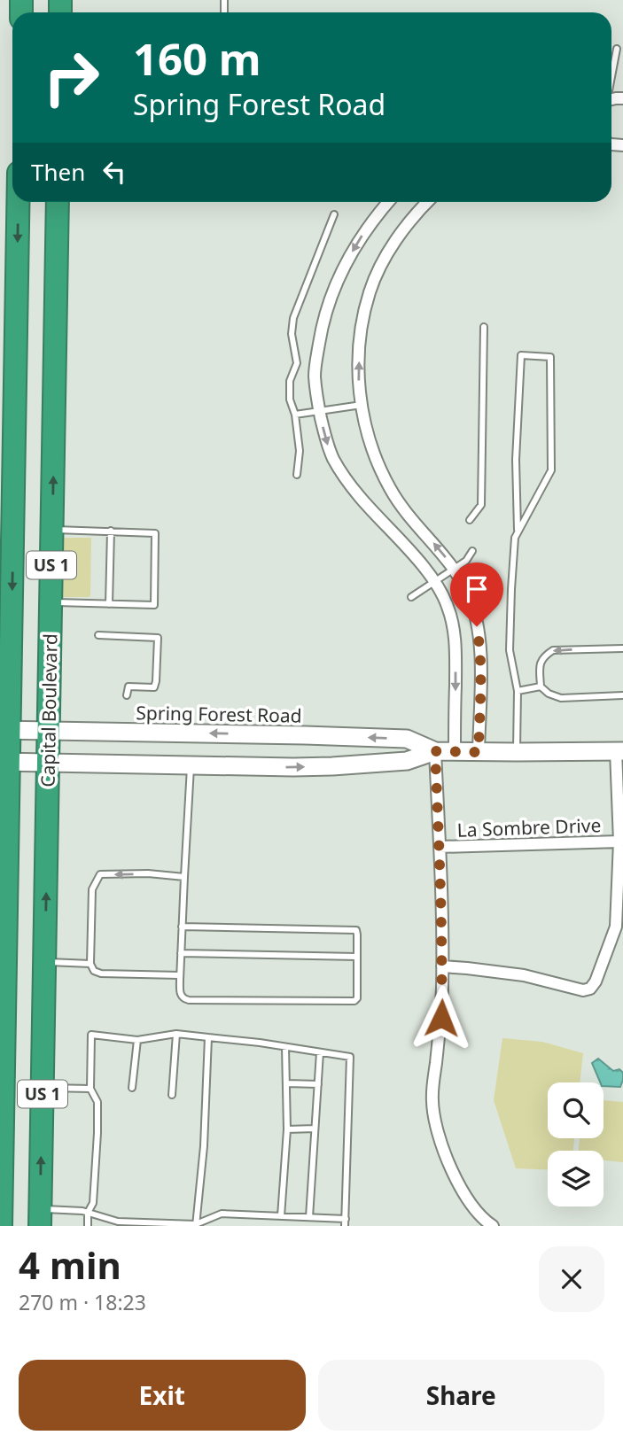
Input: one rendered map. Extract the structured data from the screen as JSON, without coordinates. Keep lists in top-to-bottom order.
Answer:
{
  "streets": {
    "highway": ["US 1", "Capital Boulevard"],
    "main road": ["Spring Forest Road"],
    "street": ["La Sombre Drive"]
  },
  "crossings": [
    ["Capital Boulevard", "Spring Forest Road"]
  ],
  "page": {
    "turn": ["160 m", "Spring Forest Road"],
    "then": "Then",
    "heading": ["4 min", "270 m · 18:23"],
    "buttons": ["Exit", "Share"]
  }
}
